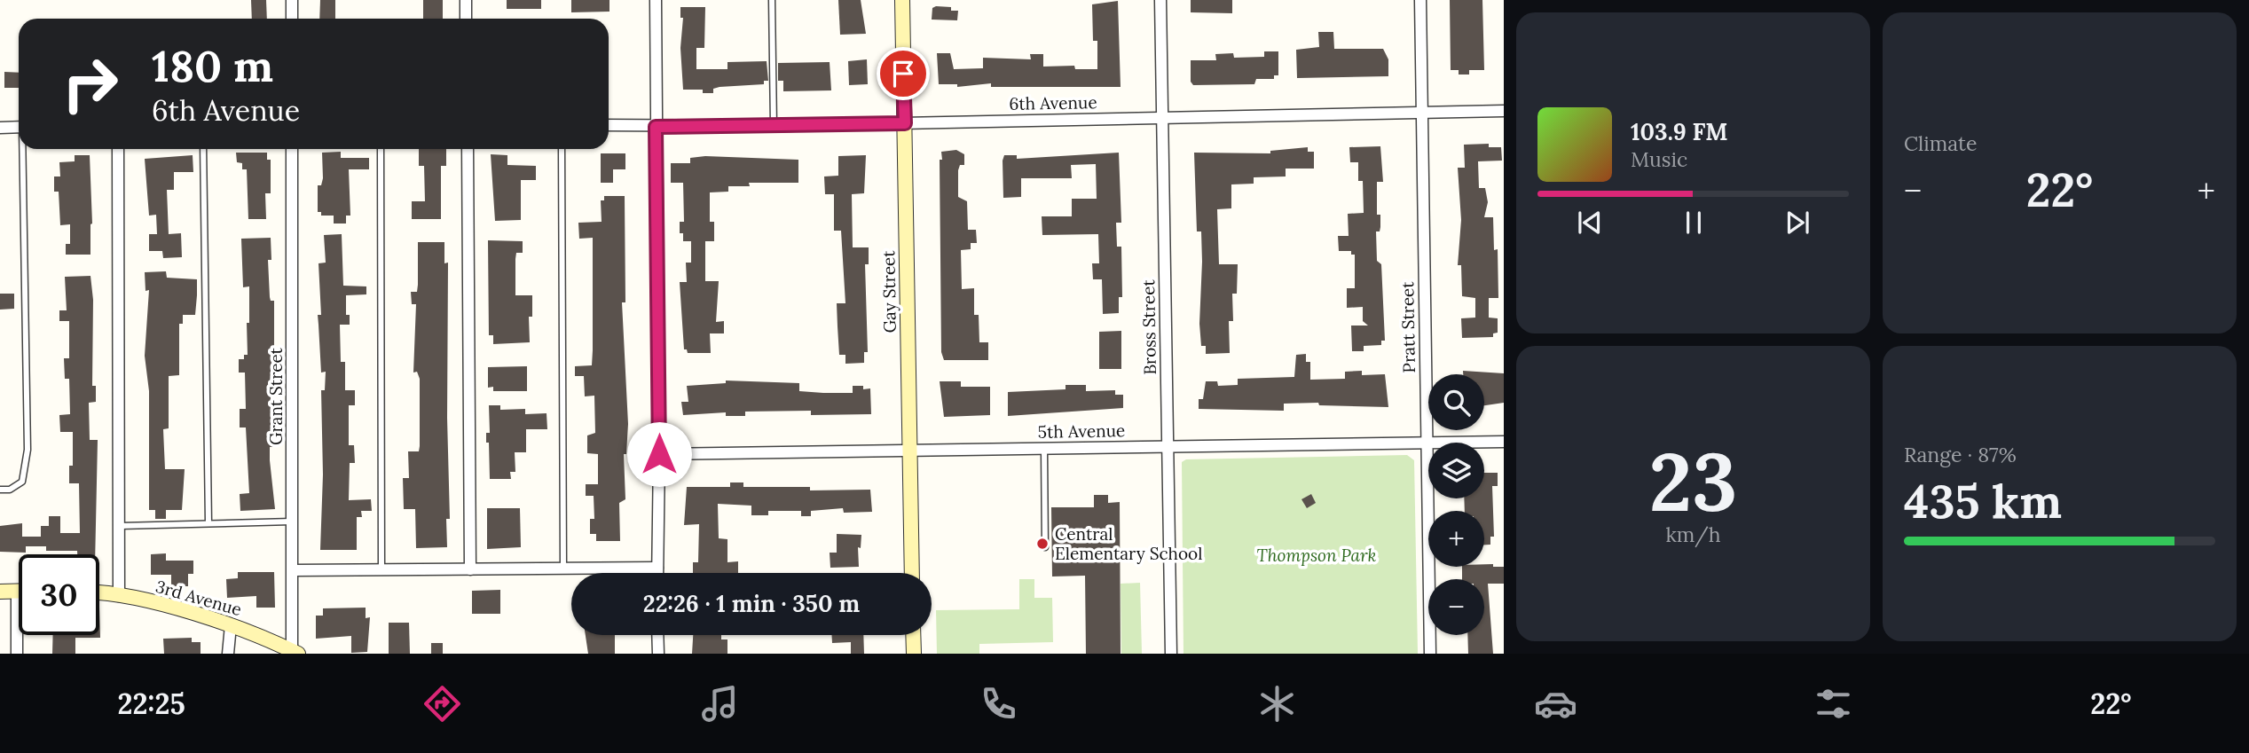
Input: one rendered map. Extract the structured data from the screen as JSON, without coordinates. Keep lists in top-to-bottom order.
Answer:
{
  "streets": {
    "street": [
      "6th Avenue",
      "Gay Street",
      "Bross Street",
      "Pratt Street",
      "Grant Street",
      "5th Avenue",
      "3rd Avenue"
    ]
  },
  "crossings": [
    ["6th Avenue", "Gay Street"],
    ["6th Avenue", "Bross Street"],
    ["6th Avenue", "Pratt Street"],
    ["Gay Street", "5th Avenue"],
    ["Bross Street", "5th Avenue"],
    ["Pratt Street", "5th Avenue"],
    ["Grant Street", "3rd Avenue"]
  ],
  "parks": ["Thompson Park"],
  "places": ["Central Elementary School"],
  "page": {
    "tile": [
      "Climate",
      ["23", "km/h"],
      ["Range · 87%", "435 km"]
    ],
    "turn": ["180 m", "6th Avenue"],
    "song": ["103.9 FM", "Music"],
    "heat": ["−", "22°", "+"],
    "map_buttons": ["+", "−"],
    "limit": "30",
    "trip": "22:26 · 1 min · 350 m",
    "tabs": ["22:25", "22°"]
  }
}
